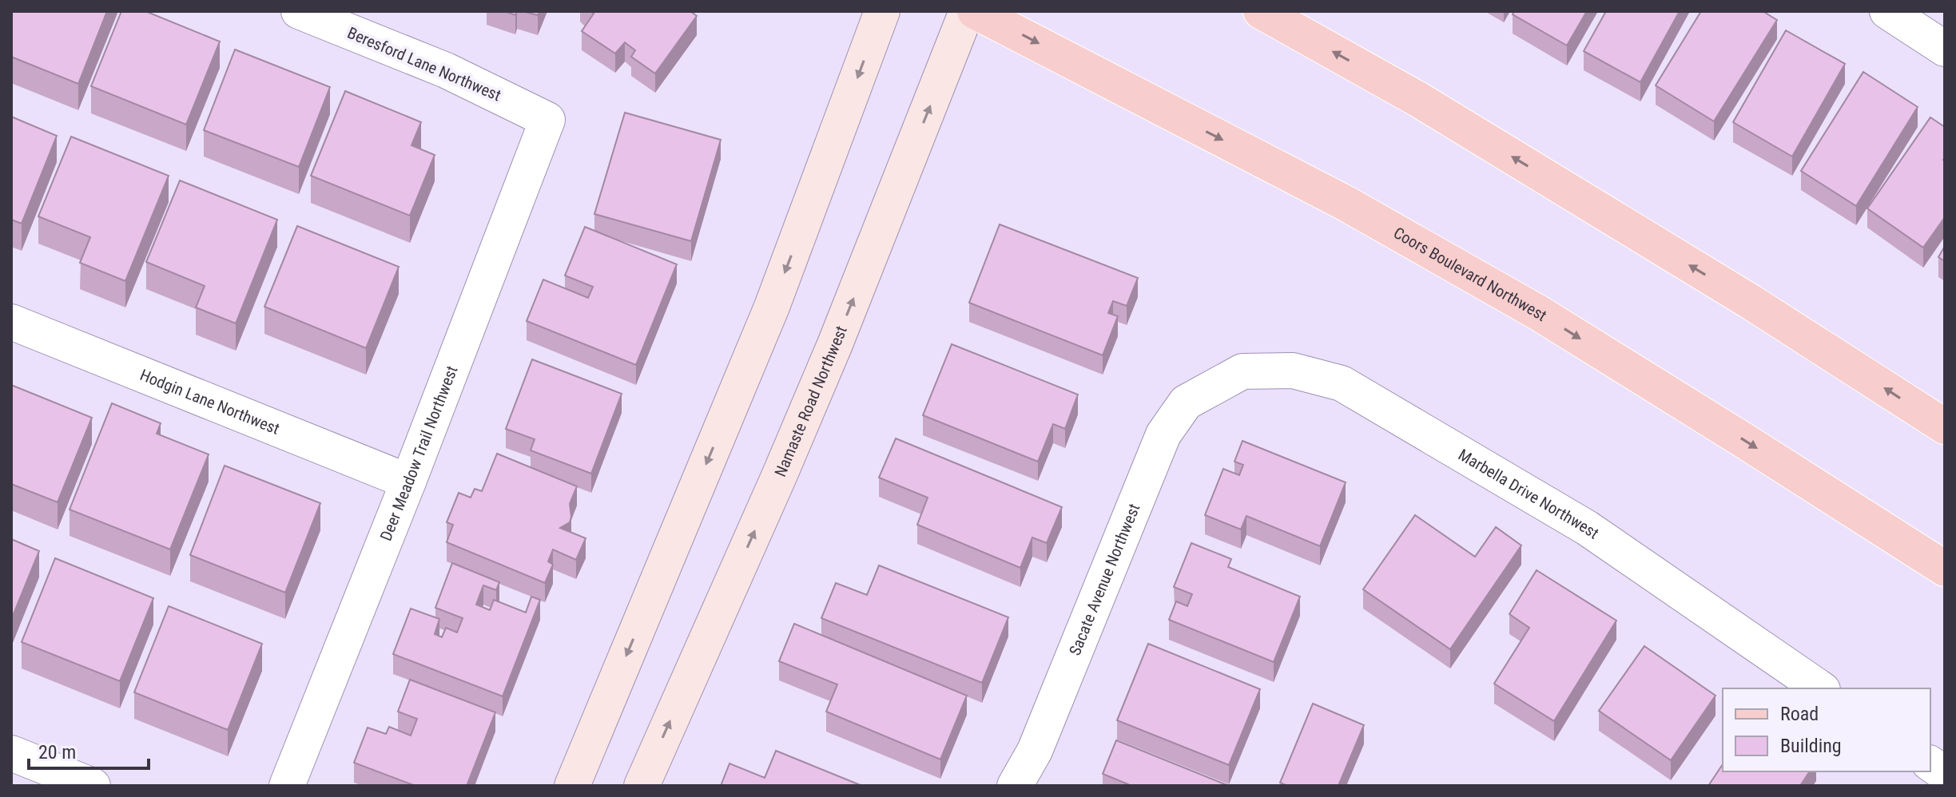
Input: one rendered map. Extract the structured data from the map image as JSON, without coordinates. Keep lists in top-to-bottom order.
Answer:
{
  "streets": {
    "main road": ["Coors Boulevard Northwest"],
    "street": [
      "Beresford Lane Northwest",
      "Namaste Road Northwest",
      "Hodgin Lane Northwest",
      "Deer Meadow Trail Northwest",
      "Marbella Drive Northwest",
      "Sacate Avenue Northwest"
    ]
  },
  "crossings": [
    ["Beresford Lane Northwest", "Deer Meadow Trail Northwest"],
    ["Hodgin Lane Northwest", "Deer Meadow Trail Northwest"],
    ["Marbella Drive Northwest", "Sacate Avenue Northwest"]
  ],
  "legend": ["Road", "Building"],
  "scale_bar": "20 m"
}
